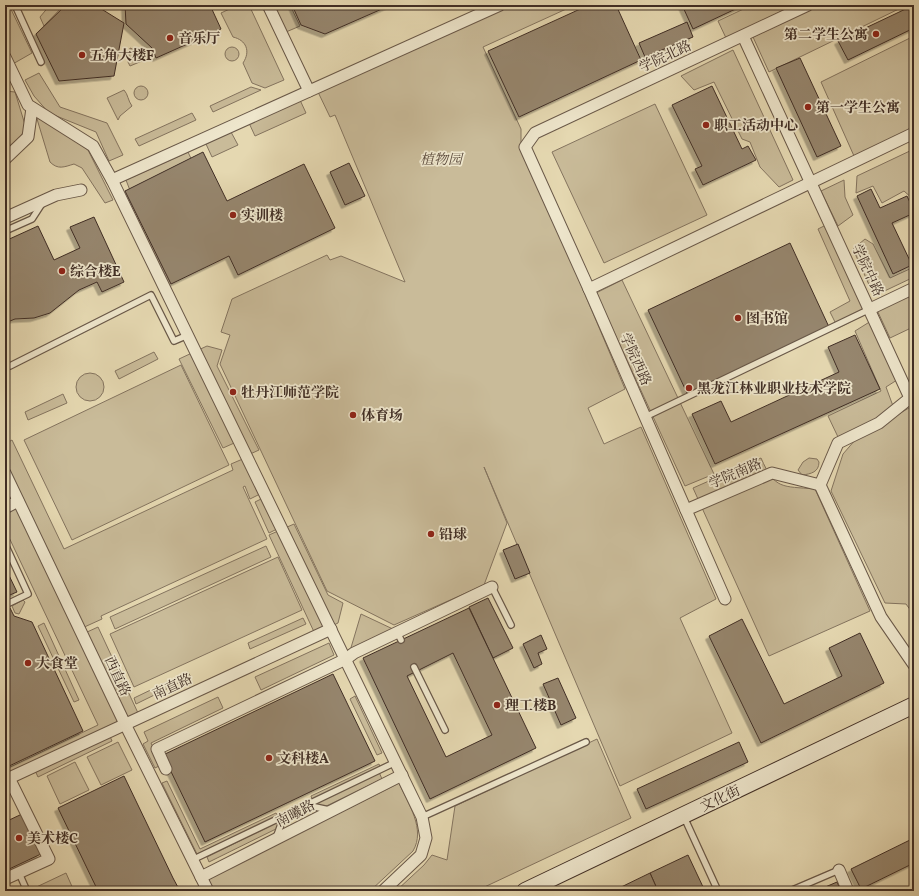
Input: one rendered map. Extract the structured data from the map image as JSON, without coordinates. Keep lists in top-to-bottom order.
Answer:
{
  "streets": {
    "street": [
      "学院北路",
      "学院中路",
      "学院西路",
      "学院南路",
      "西直路",
      "南直路",
      "文化街",
      "南曦路"
    ]
  },
  "crossings": [
    ["学院北路", "学院中路"],
    ["学院北路", "学院西路"],
    ["学院中路", "学院南路"],
    ["学院西路", "学院南路"],
    ["西直路", "南直路"],
    ["西直路", "南曦路"]
  ],
  "parks": ["植物园"],
  "places": [
    "第二学生公寓",
    "音乐厅",
    "五角大楼F",
    "第一学生公寓",
    "职工活动中心",
    "实训楼",
    "综合楼E",
    "图书馆",
    "黑龙江林业职业技术学院",
    "牡丹江师范学院",
    "体育场",
    "铅球",
    "大食堂",
    "理工楼B",
    "文科楼A",
    "美术楼C"
  ]
}
